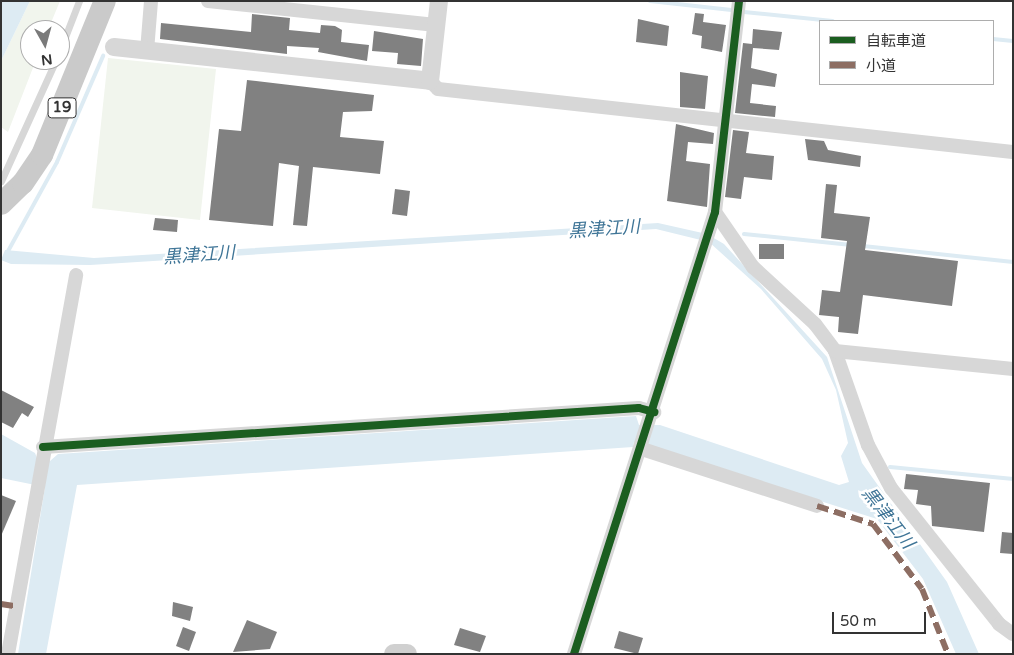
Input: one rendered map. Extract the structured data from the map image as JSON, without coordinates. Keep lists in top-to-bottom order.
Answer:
{
  "streets": {
    "main road": ["19"]
  },
  "water": ["黒津江川"],
  "legend": ["自転車道", "小道"],
  "scale_bar": "50 m",
  "north": "bottom"
}
